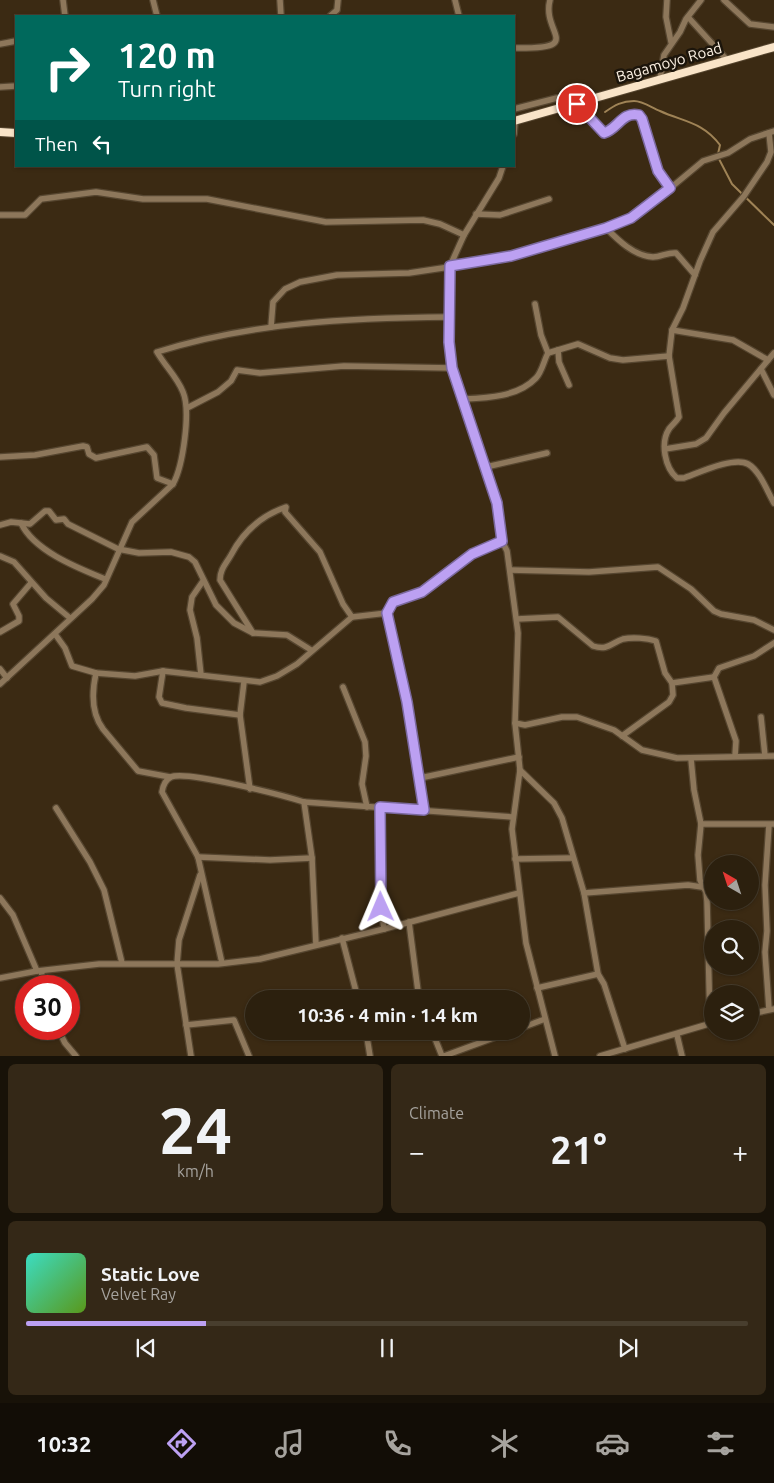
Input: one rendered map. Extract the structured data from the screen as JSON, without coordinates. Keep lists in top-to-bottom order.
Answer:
{
  "streets": {
    "highway": ["Bagamoyo Road"]
  },
  "north": "top left",
  "page": {
    "turn": ["120 m", "Turn right"],
    "then": "Then",
    "limit": "30",
    "trip": "10:36 · 4 min · 1.4 km",
    "tile": [
      ["24", "km/h"],
      "Climate"
    ],
    "heat": ["−", "21°", "+"],
    "song": ["Static Love", "Velvet Ray"],
    "tabs": "10:32"
  }
}
